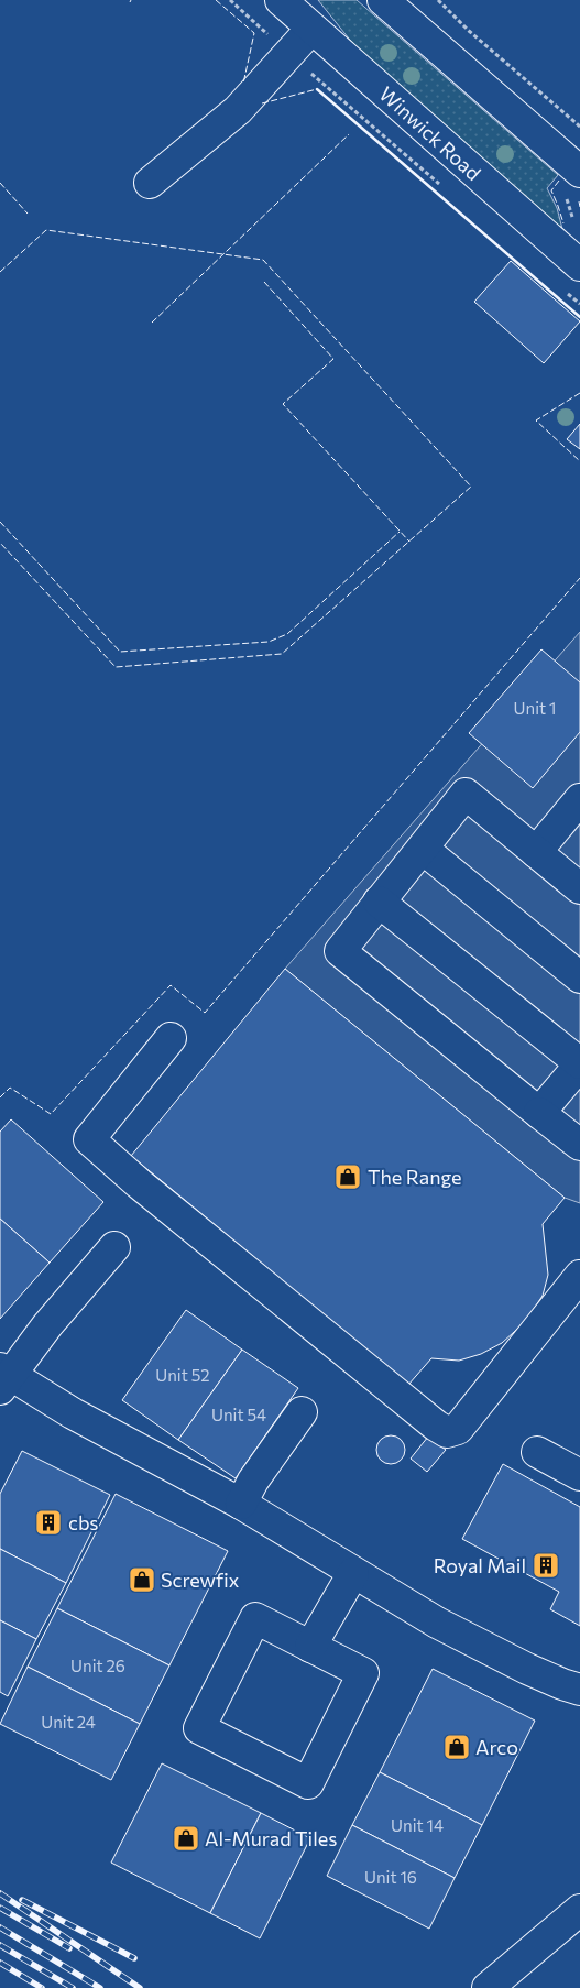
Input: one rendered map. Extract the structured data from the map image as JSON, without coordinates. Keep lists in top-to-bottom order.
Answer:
{
  "streets": {
    "main road": ["Winwick Road"]
  },
  "places": {
    "shop": [
      "The Range",
      "Screwfix",
      "Arco",
      "Al-Murad Tiles"
    ],
    "building": ["cbs", "Royal Mail"]
  },
  "house_numbers": [
    "Unit 1",
    "Unit 52",
    "Unit 54",
    "Unit 26",
    "Unit 24",
    "Unit 14",
    "Unit 16"
  ]
}
